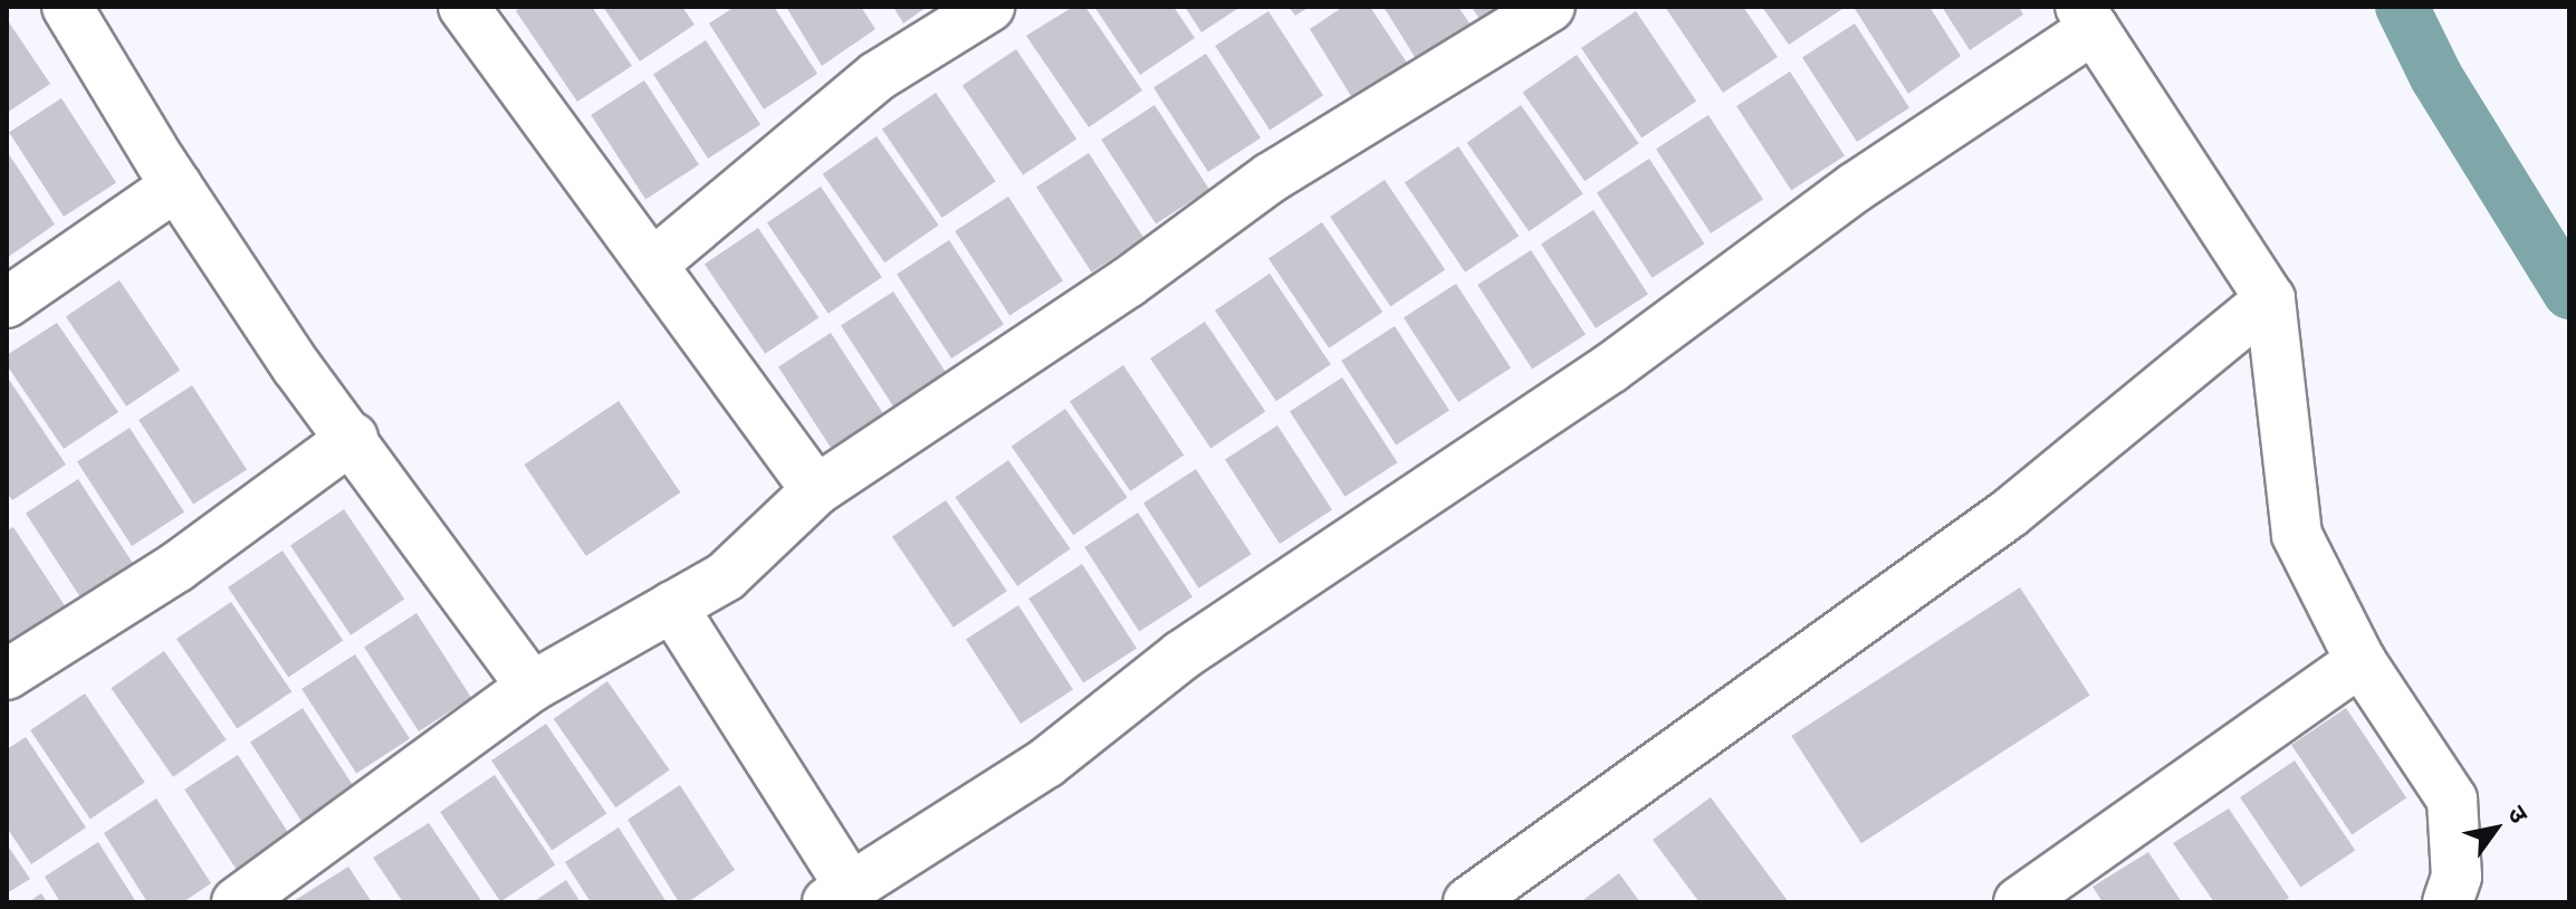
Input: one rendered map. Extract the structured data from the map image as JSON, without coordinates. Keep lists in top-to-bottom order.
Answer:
{
  "north": "top right"
}
